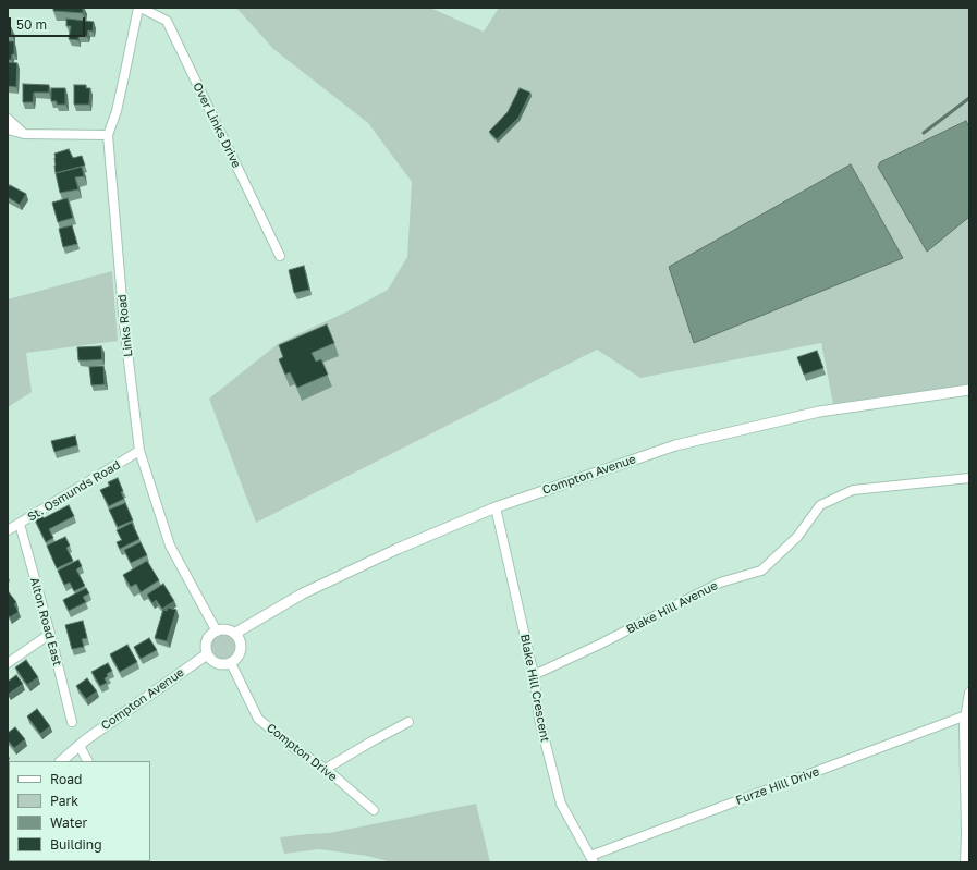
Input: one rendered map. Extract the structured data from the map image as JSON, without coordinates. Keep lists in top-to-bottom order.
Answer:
{
  "streets": {
    "street": [
      "Over Links Drive",
      "Links Road",
      "Compton Avenue",
      "St. Osmunds Road",
      "Blake Hill Avenue",
      "Alton Road East",
      "Blake Hill Crescent",
      "Compton Drive",
      "Furze Hill Drive"
    ]
  },
  "crossings": [
    ["Over Links Drive", "Links Road"],
    ["Links Road", "Compton Avenue"],
    ["Links Road", "St. Osmunds Road"],
    ["Links Road", "Compton Drive"],
    ["Compton Avenue", "Blake Hill Crescent"],
    ["Compton Avenue", "Compton Drive"],
    ["St. Osmunds Road", "Alton Road East"],
    ["Blake Hill Avenue", "Blake Hill Crescent"],
    ["Blake Hill Crescent", "Furze Hill Drive"]
  ],
  "legend": [
    "Road",
    "Park",
    "Water",
    "Building"
  ],
  "scale_bar": "50 m"
}
